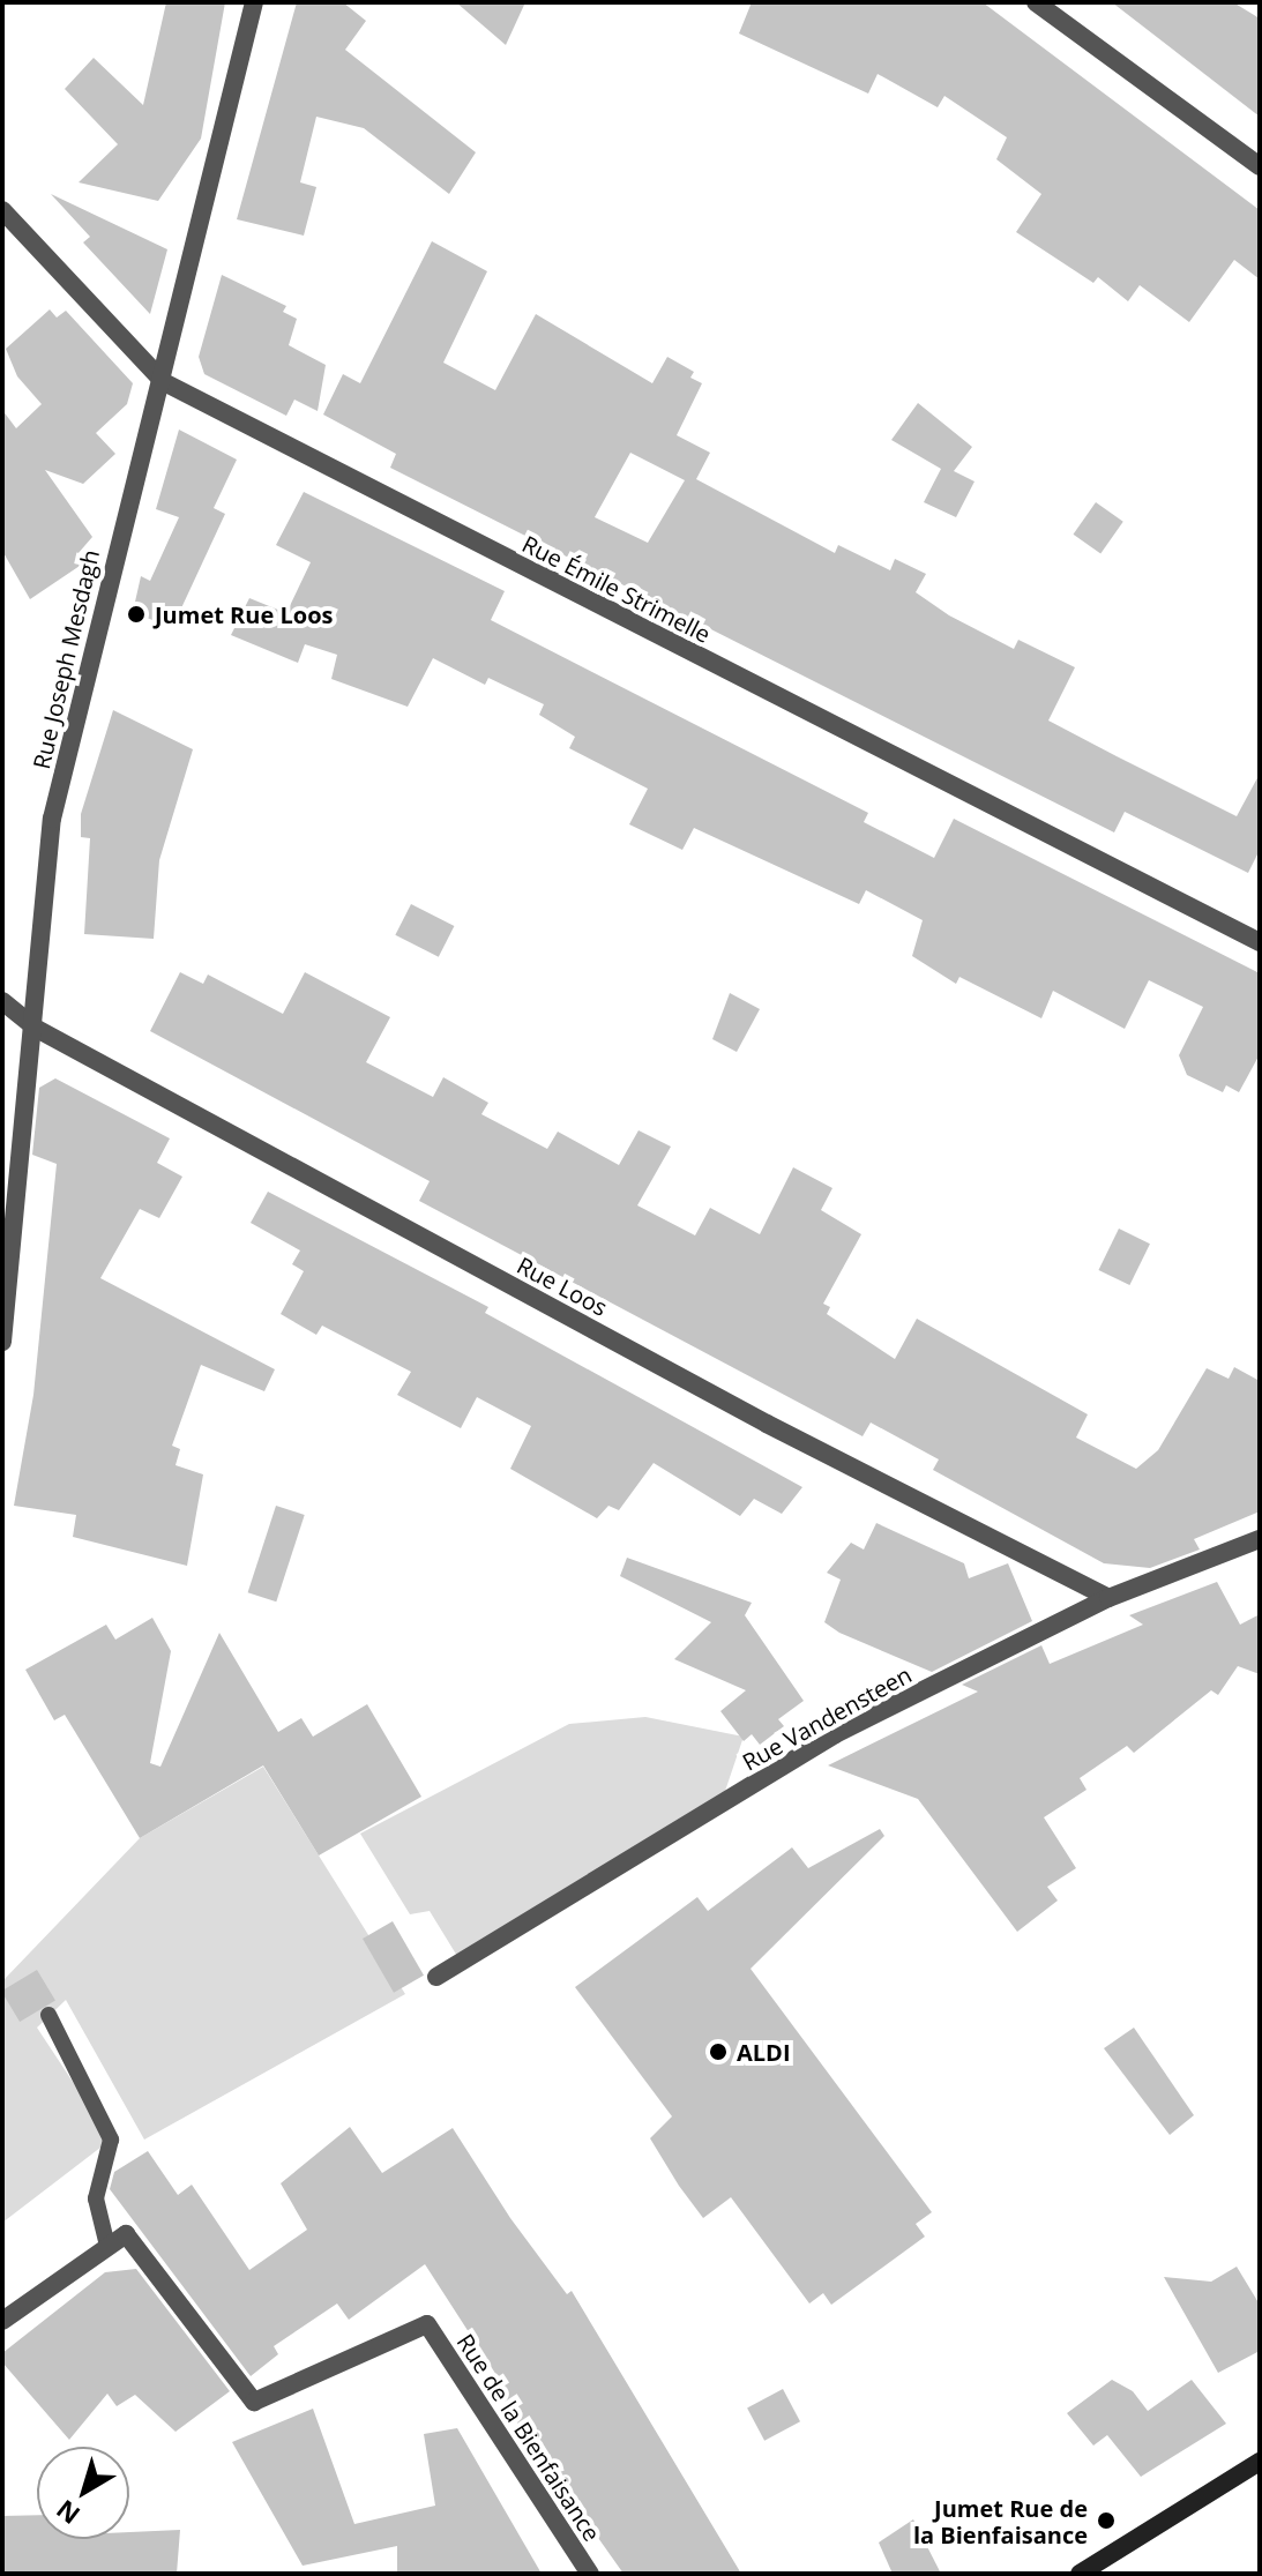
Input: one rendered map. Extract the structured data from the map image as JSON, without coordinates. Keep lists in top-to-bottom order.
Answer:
{
  "streets": {
    "street": [
      "Rue Émile Strimelle",
      "Rue Joseph Mesdagh",
      "Rue Loos",
      "Rue Vandensteen",
      "Rue de la Bienfaisance"
    ]
  },
  "crossings": [
    ["Rue Émile Strimelle", "Rue Joseph Mesdagh"],
    ["Rue Joseph Mesdagh", "Rue Loos"],
    ["Rue Loos", "Rue Vandensteen"]
  ],
  "places": ["Jumet Rue Loos", "ALDI", "Jumet Rue de la Bienfaisance"],
  "north": "bottom left"
}
